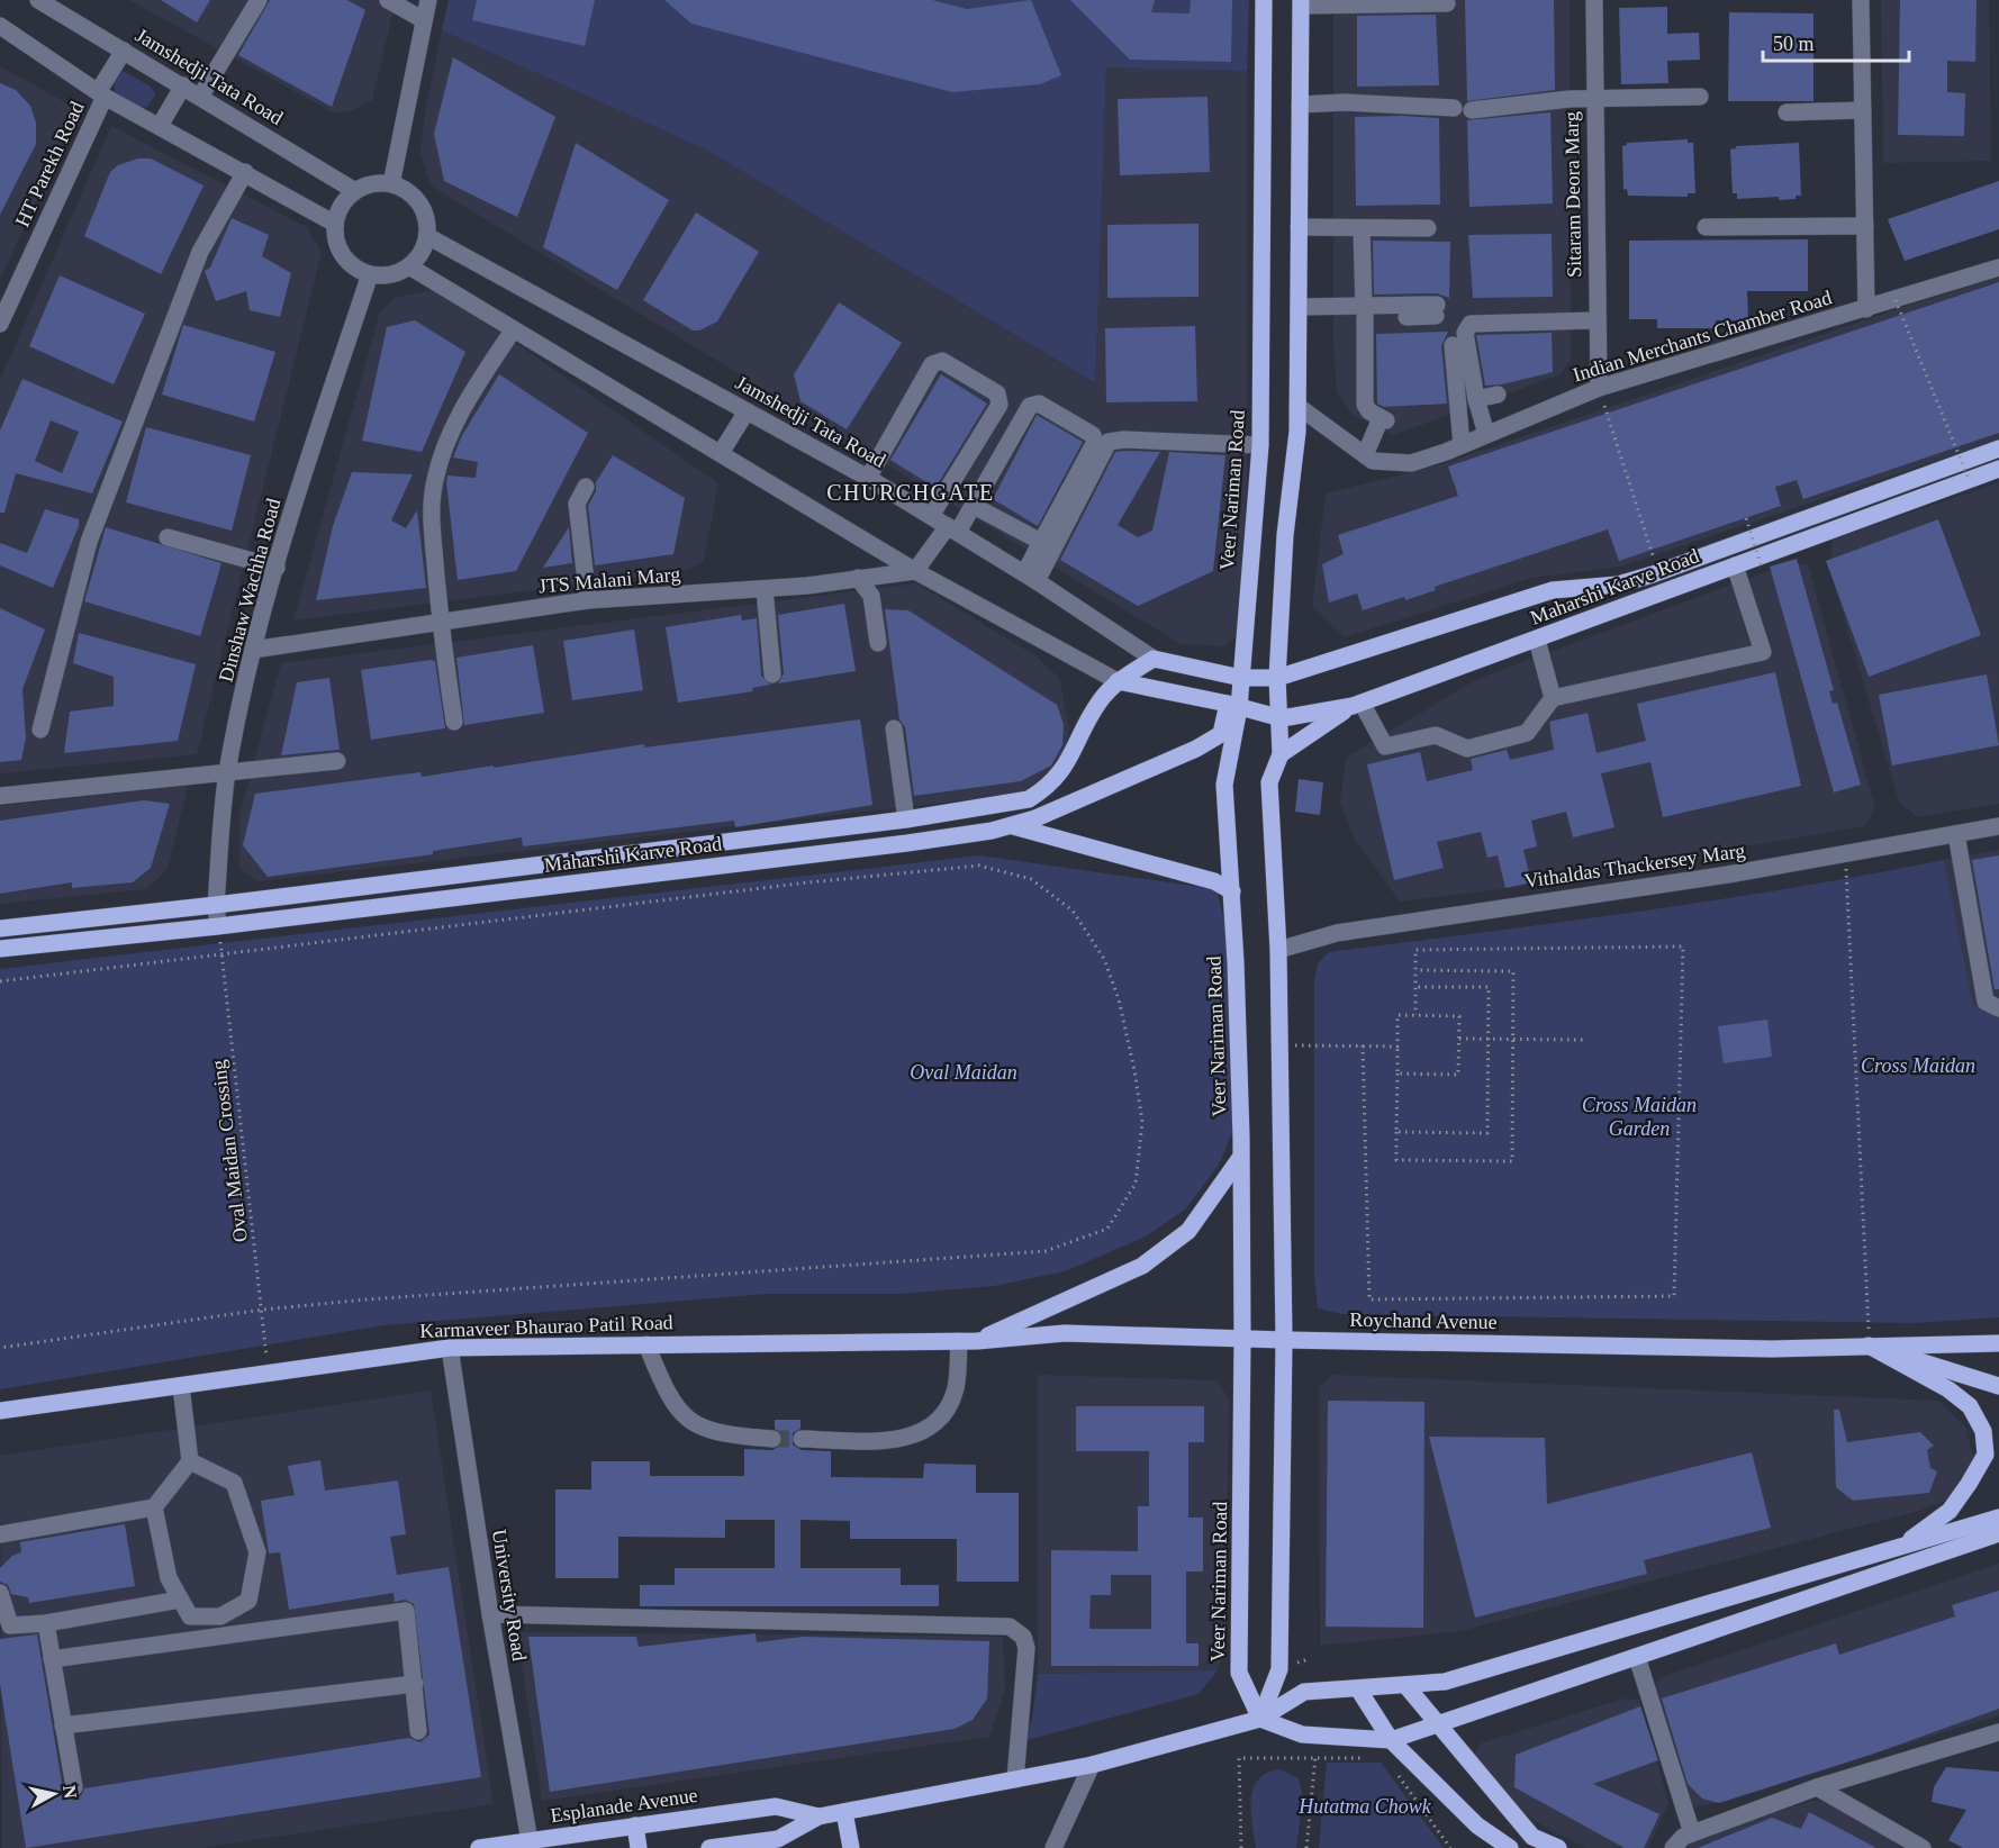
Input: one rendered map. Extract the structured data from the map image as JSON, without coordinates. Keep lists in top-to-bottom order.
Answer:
{
  "streets": {
    "main road": [
      "Jamshedji Tata Road",
      "Veer Nariman Road",
      "Maharshi Karve Road",
      "Roychand Avenue",
      "Karmaveer Bhaurao Patil Road",
      "Esplanade Avenue"
    ],
    "street": [
      "HT Parekh Road",
      "Sitaram Deora Marg",
      "Indian Merchants Chamber Road",
      "JTS Malani Marg",
      "Dinshaw Wachha Road",
      "Vithaldas Thackersey Marg",
      "University Road"
    ],
    "path": ["Oval Maidan Crossing"]
  },
  "crossings": [
    ["Jamshedji Tata Road", "HT Parekh Road"],
    ["Jamshedji Tata Road", "Veer Nariman Road"],
    ["Jamshedji Tata Road", "Maharshi Karve Road"],
    ["Jamshedji Tata Road", "Dinshaw Wachha Road"],
    ["Sitaram Deora Marg", "Indian Merchants Chamber Road"],
    ["Veer Nariman Road", "Maharshi Karve Road"],
    ["Veer Nariman Road", "Roychand Avenue"],
    ["JTS Malani Marg", "Dinshaw Wachha Road"],
    ["Maharshi Karve Road", "Dinshaw Wachha Road"],
    ["Maharshi Karve Road", "Oval Maidan Crossing"],
    ["Dinshaw Wachha Road", "Oval Maidan Crossing"],
    ["Oval Maidan Crossing", "Karmaveer Bhaurao Patil Road"],
    ["Roychand Avenue", "Karmaveer Bhaurao Patil Road"],
    ["Karmaveer Bhaurao Patil Road", "University Road"],
    ["University Road", "Esplanade Avenue"]
  ],
  "districts": ["CHURCHGATE"],
  "parks": [
    "Cross Maidan",
    "Oval Maidan",
    "Cross Maidan Garden",
    "Hutatma Chowk"
  ],
  "scale_bar": "50 m",
  "north": "right"
}
